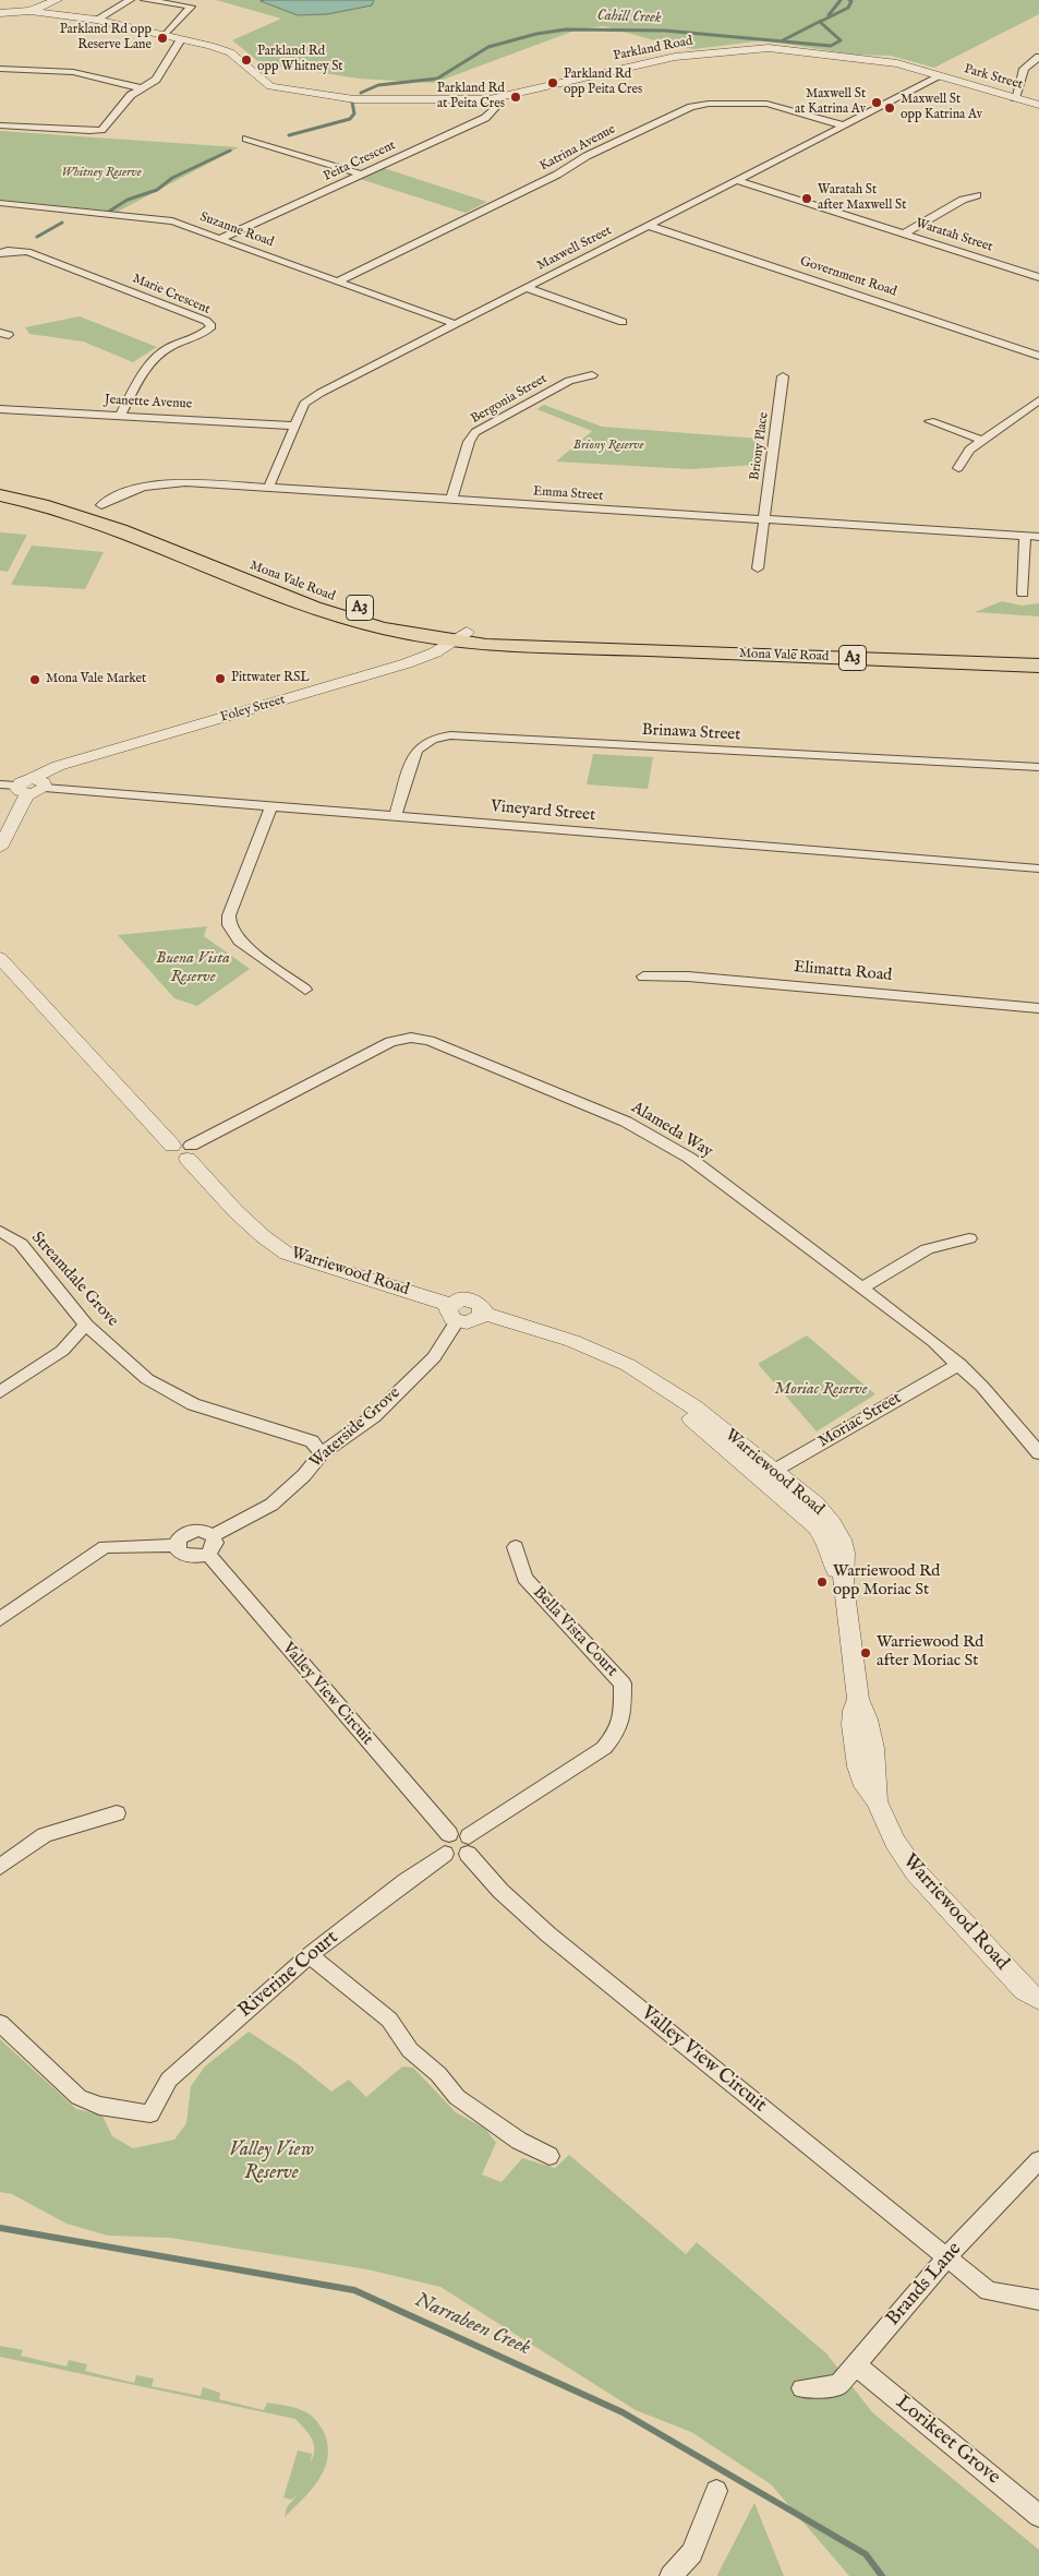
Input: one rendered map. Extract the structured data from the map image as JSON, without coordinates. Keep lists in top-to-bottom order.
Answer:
{
  "streets": {
    "highway": ["Mona Vale Road", "A3"],
    "street": [
      "Parkland Road",
      "Park Street",
      "Katrina Avenue",
      "Peita Crescent",
      "Suzanne Road",
      "Waratah Street",
      "Maxwell Street",
      "Government Road",
      "Marie Crescent",
      "Bergonia Street",
      "Jeanette Avenue",
      "Briony Place",
      "Emma Street",
      "Foley Street",
      "Brinawa Street",
      "Vineyard Street",
      "Elimatta Road",
      "Alameda Way",
      "Warriewood Road",
      "Streamdale Grove",
      "Moriac Street",
      "Waterside Grove",
      "Bella Vista Court",
      "Valley View Circuit",
      "Riverine Court",
      "Brands Lane",
      "Lorikeet Grove"
    ]
  },
  "crossings": [
    ["Parkland Road", "Park Street"],
    ["Parkland Road", "Peita Crescent"],
    ["Parkland Road", "Maxwell Street"],
    ["Park Street", "Maxwell Street"],
    ["Katrina Avenue", "Suzanne Road"],
    ["Katrina Avenue", "Maxwell Street"],
    ["Peita Crescent", "Suzanne Road"],
    ["Suzanne Road", "Maxwell Street"],
    ["Waratah Street", "Maxwell Street"],
    ["Maxwell Street", "Government Road"],
    ["Maxwell Street", "Jeanette Avenue"],
    ["Maxwell Street", "Emma Street"],
    ["Marie Crescent", "Jeanette Avenue"],
    ["Bergonia Street", "Emma Street"],
    ["Briony Place", "Emma Street"],
    ["Emma Street", "Mona Vale Road"],
    ["Mona Vale Road", "Foley Street"],
    ["Foley Street", "Vineyard Street"],
    ["Brinawa Street", "Vineyard Street"],
    ["Alameda Way", "Warriewood Road"],
    ["Alameda Way", "Moriac Street"],
    ["Warriewood Road", "Moriac Street"],
    ["Warriewood Road", "Waterside Grove"],
    ["Streamdale Grove", "Waterside Grove"],
    ["Waterside Grove", "Valley View Circuit"],
    ["Bella Vista Court", "Valley View Circuit"],
    ["Bella Vista Court", "Riverine Court"],
    ["Valley View Circuit", "Riverine Court"],
    ["Valley View Circuit", "Brands Lane"],
    ["Brands Lane", "Lorikeet Grove"]
  ],
  "water": ["Cahill Creek", "Narrabeen Creek"],
  "parks": [
    "Whitney Reserve",
    "Briony Reserve",
    "Buena Vista Reserve",
    "Moriac Reserve",
    "Valley View Reserve"
  ],
  "places": [
    "Parkland Rd opp Reserve Lane",
    "Parkland Rd opp Whitney St",
    "Parkland Rd opp Peita Cres",
    "Parkland Rd at Peita Cres",
    "Maxwell St at Katrina Av",
    "Maxwell St opp Katrina Av",
    "Waratah St after Maxwell St",
    "Pittwater RSL",
    "Mona Vale Market",
    "Warriewood Rd opp Moriac St",
    "Warriewood Rd after Moriac St"
  ]
}
